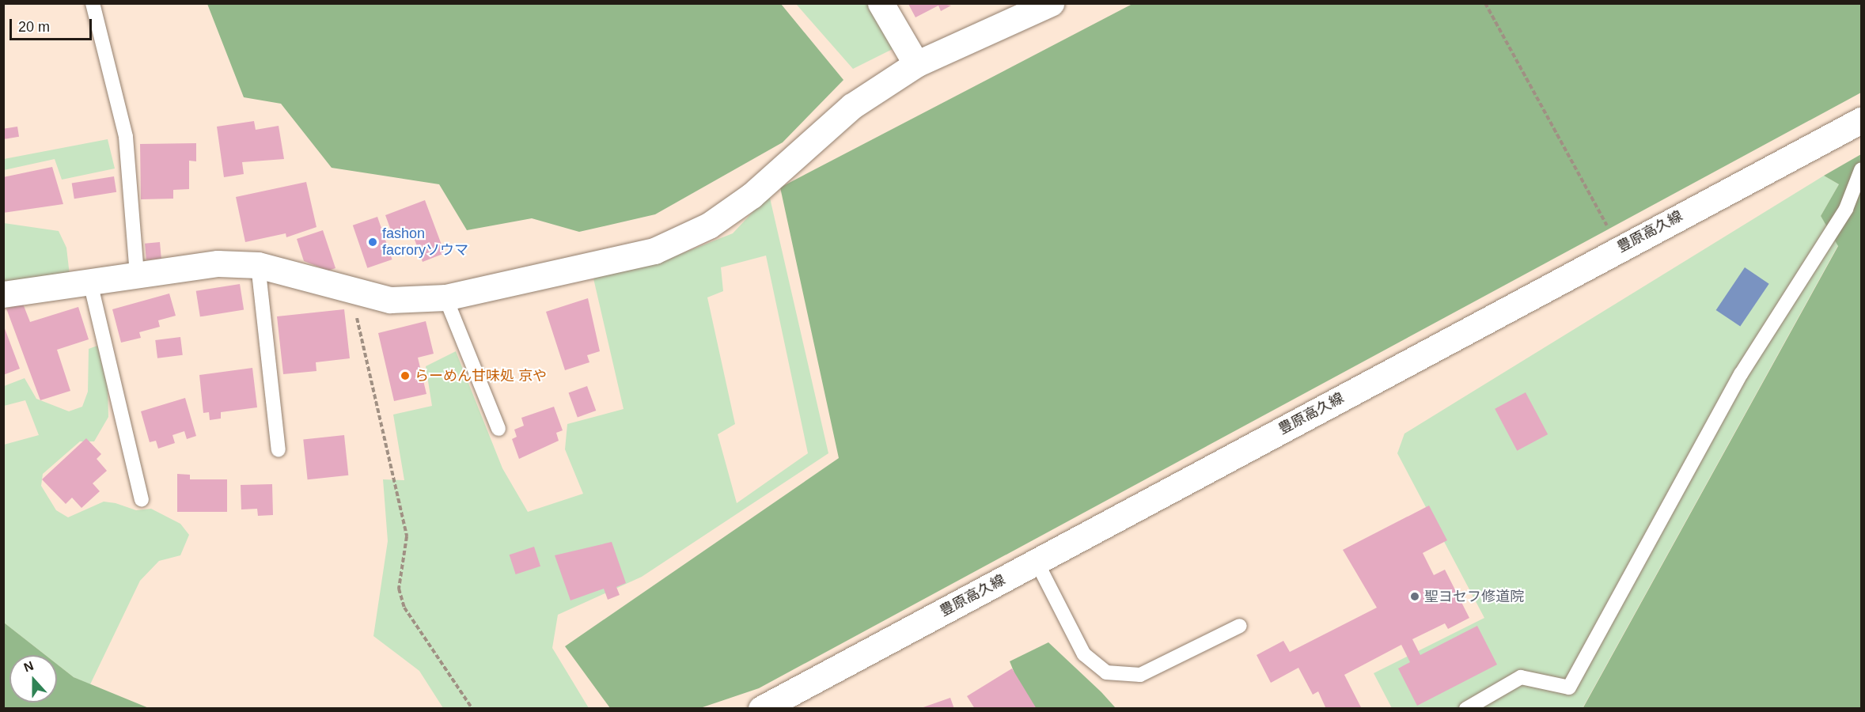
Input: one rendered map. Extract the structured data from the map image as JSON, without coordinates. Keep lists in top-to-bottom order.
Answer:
{
  "streets": {
    "main road": ["豊原高久線"]
  },
  "places": ["fashon facroryソウマ", "らーめん甘味処 京や", "聖ヨセフ修道院"],
  "scale_bar": "20 m",
  "north": "top"
}
